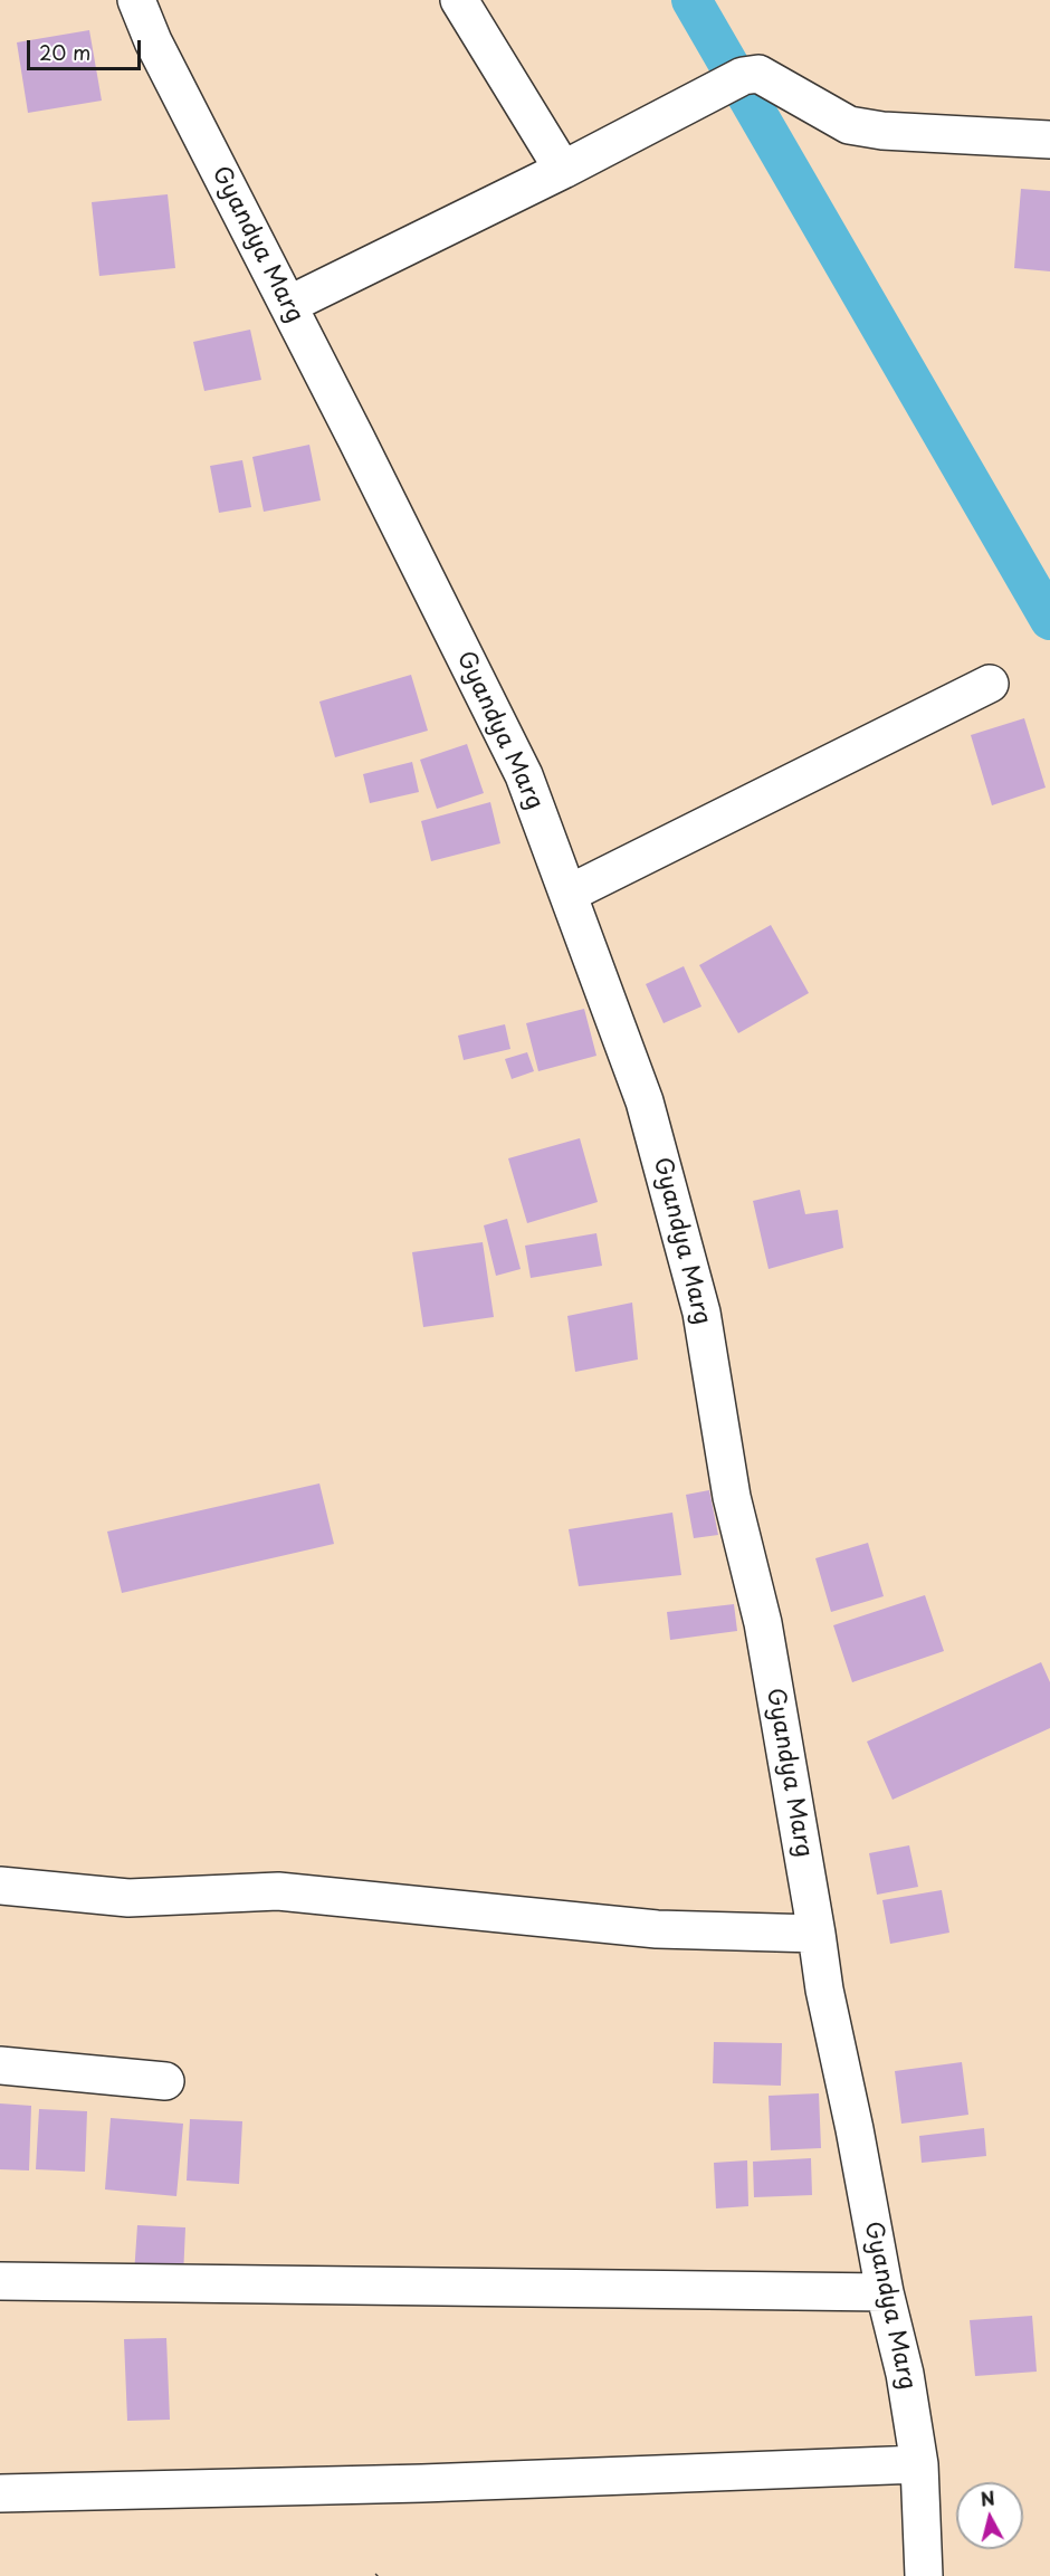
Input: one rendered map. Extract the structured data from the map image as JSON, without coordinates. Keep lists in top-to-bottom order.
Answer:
{
  "streets": {
    "street": ["Gyandya Marg"]
  },
  "scale_bar": "20 m",
  "north": "top"
}
